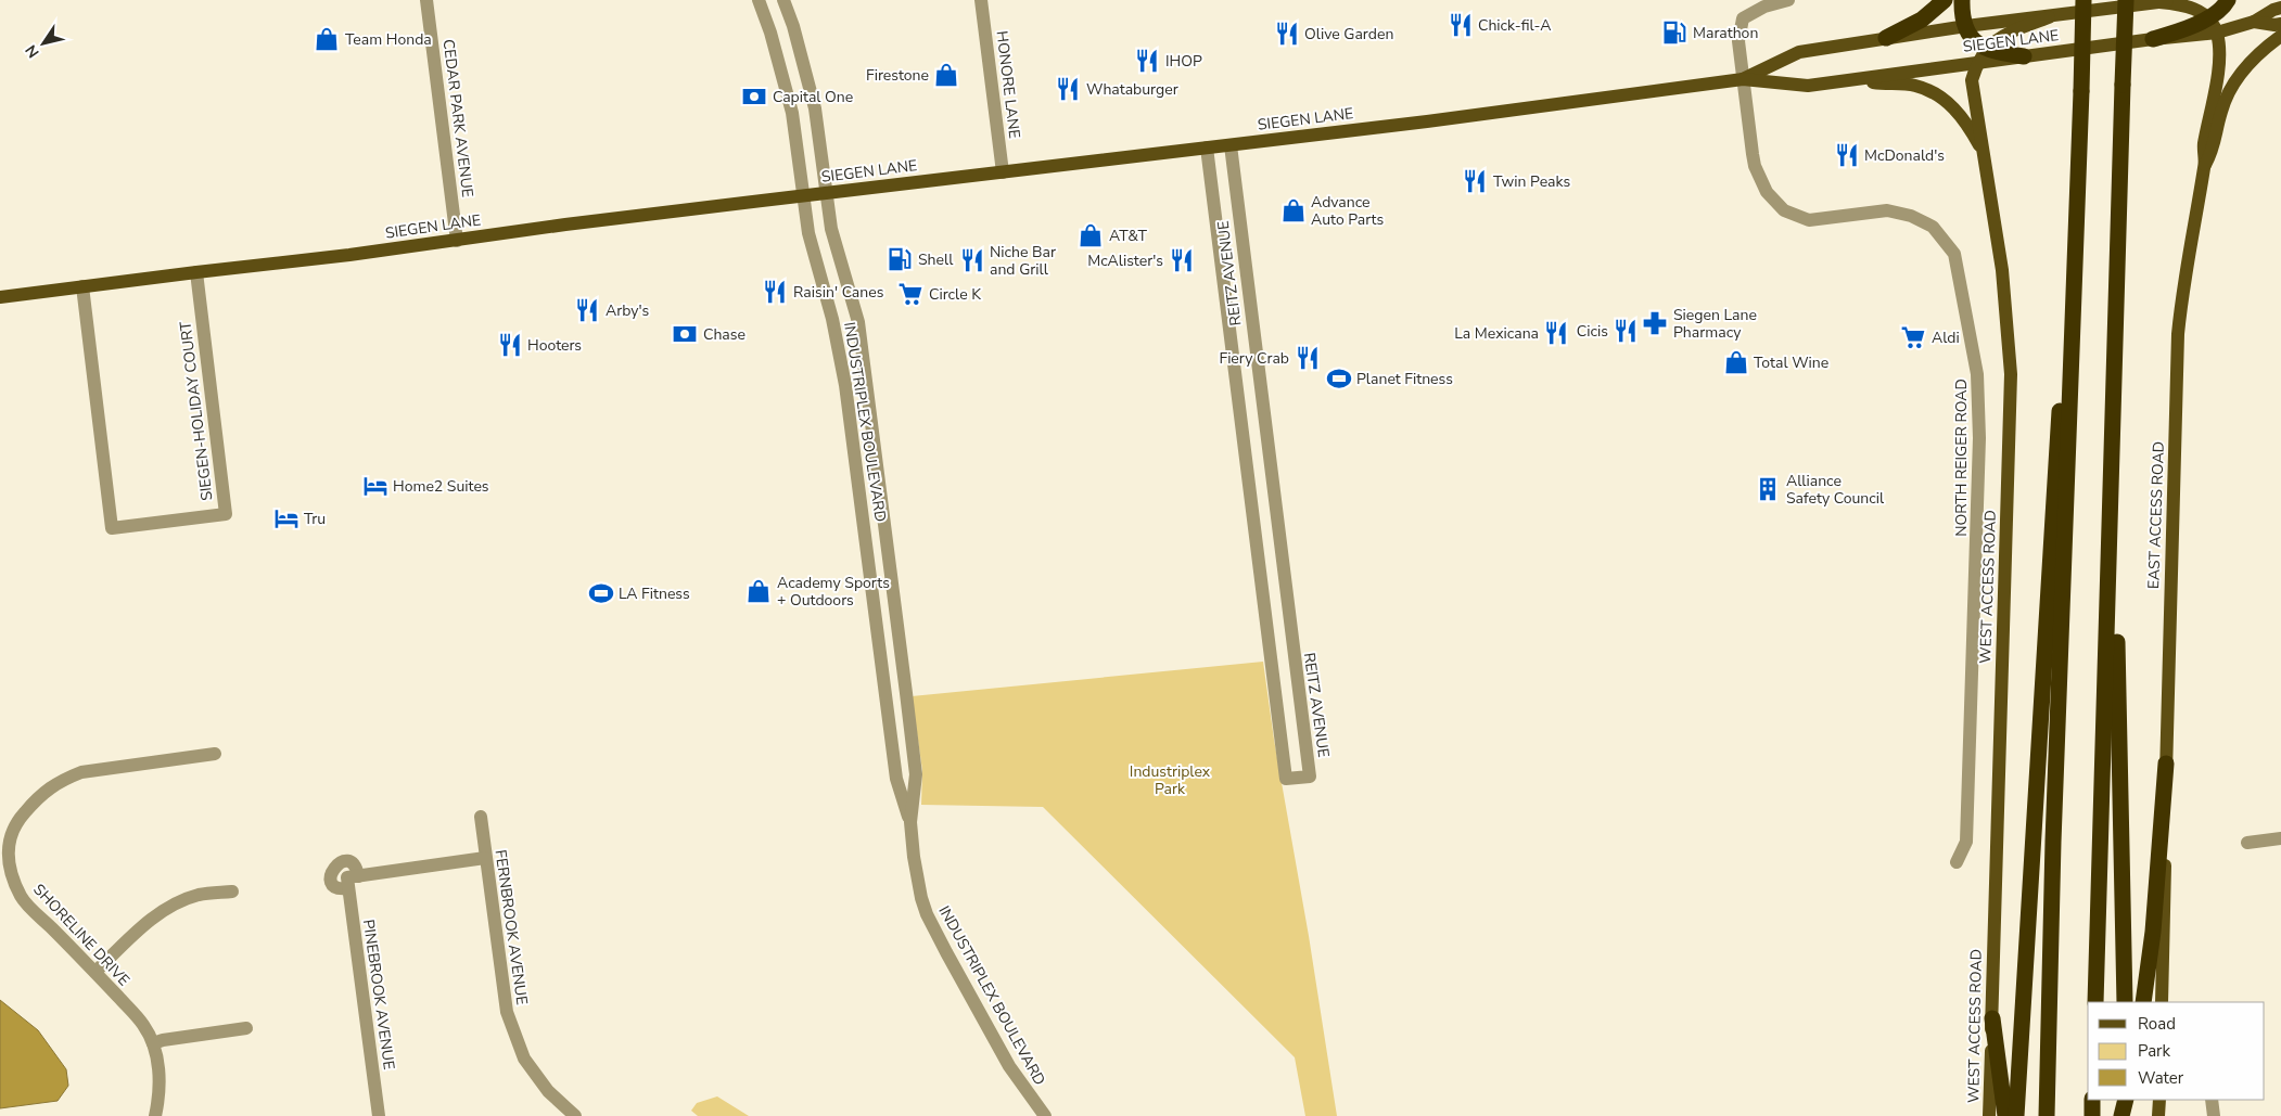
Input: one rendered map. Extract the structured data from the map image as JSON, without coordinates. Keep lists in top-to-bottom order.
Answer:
{
  "streets": {
    "main road": ["SIEGEN LANE", "EAST ACCESS ROAD", "WEST ACCESS ROAD"],
    "street": [
      "HONORE LANE",
      "CEDAR PARK AVENUE",
      "REITZ AVENUE",
      "SIEGEN-HOLIDAY COURT",
      "INDUSTRIPLEX BOULEVARD",
      "NORTH REIGER ROAD",
      "FERNBROOK AVENUE",
      "SHORELINE DRIVE",
      "PINEBROOK AVENUE"
    ]
  },
  "crossings": [
    ["SIEGEN LANE", "HONORE LANE"],
    ["SIEGEN LANE", "CEDAR PARK AVENUE"],
    ["SIEGEN LANE", "REITZ AVENUE"],
    ["SIEGEN LANE", "SIEGEN-HOLIDAY COURT"],
    ["SIEGEN LANE", "INDUSTRIPLEX BOULEVARD"],
    ["SIEGEN LANE", "NORTH REIGER ROAD"],
    ["SIEGEN LANE", "EAST ACCESS ROAD"],
    ["SIEGEN LANE", "WEST ACCESS ROAD"],
    ["FERNBROOK AVENUE", "PINEBROOK AVENUE"]
  ],
  "parks": ["Industriplex Park"],
  "places": {
    "restaurant": [
      "Chick-fil-A",
      "Olive Garden",
      "IHOP",
      "Whataburger",
      "McDonald's",
      "Twin Peaks",
      "Niche Bar and Grill",
      "McAlister's",
      "Raisin' Canes",
      "Arby's",
      "Cicis",
      "La Mexicana",
      "Hooters",
      "Fiery Crab"
    ],
    "fuel station": ["Marathon", "Shell"],
    "shop": [
      "Team Honda",
      "Firestone",
      "Advance Auto Parts",
      "AT&T",
      "Total Wine",
      "Academy Sports + Outdoors"
    ],
    "bank": ["Capital One", "Chase"],
    "supermarket": ["Circle K", "Aldi"],
    "pharmacy": ["Siegen Lane Pharmacy"],
    "sports": ["Planet Fitness", "LA Fitness"],
    "hotel": ["Home2 Suites", "Tru"],
    "building": ["Alliance Safety Council"]
  },
  "legend": ["Road", "Park", "Water"],
  "north": "bottom left"
}
